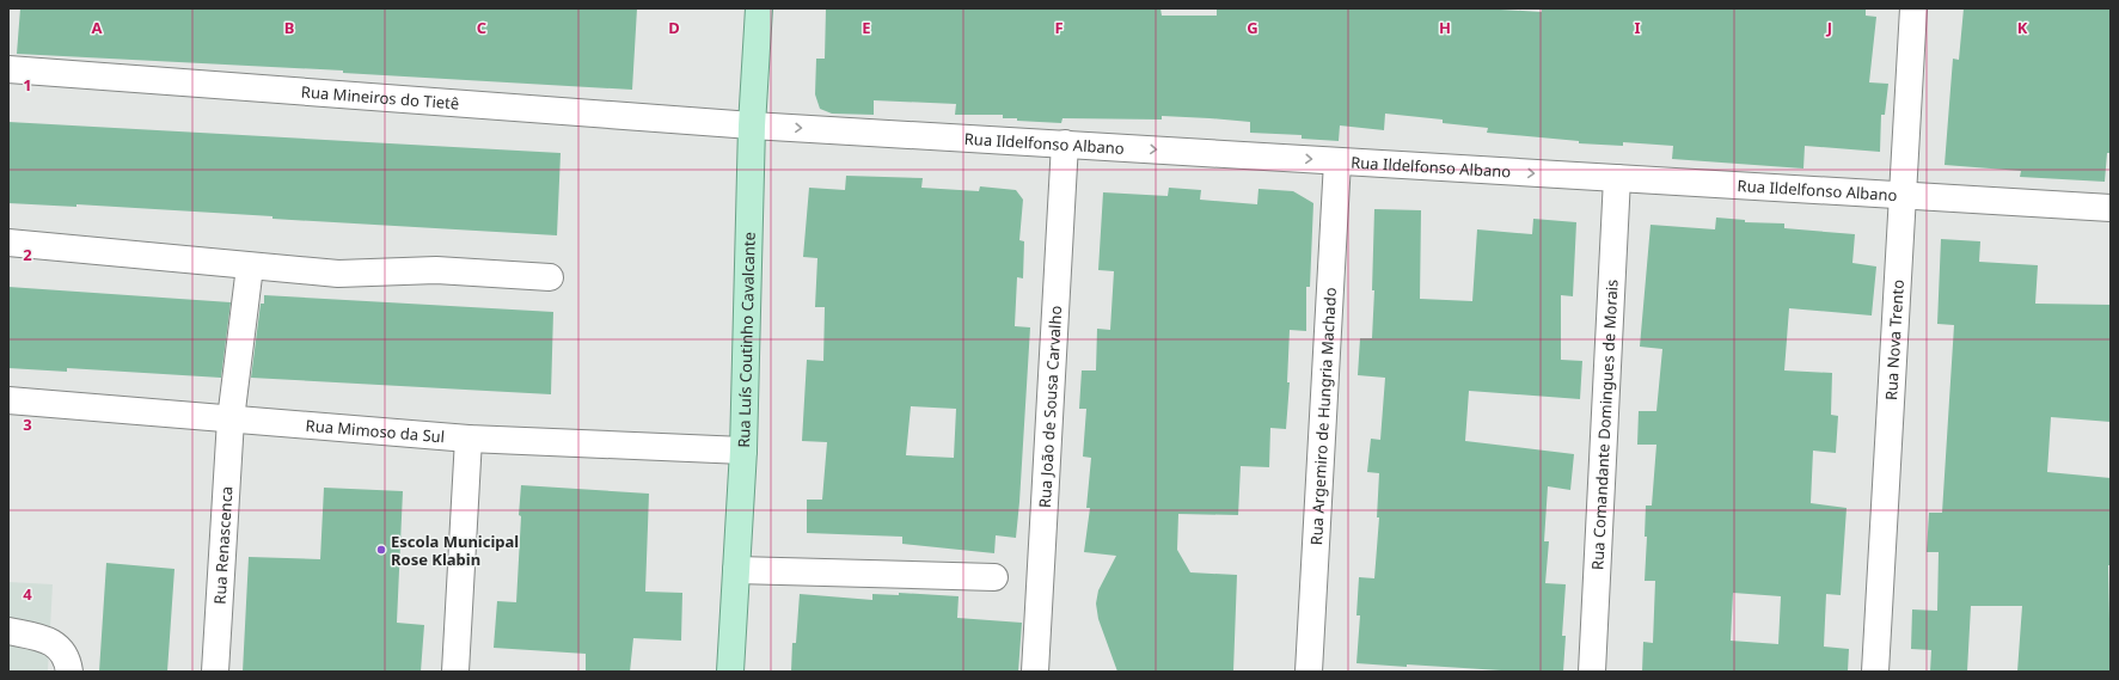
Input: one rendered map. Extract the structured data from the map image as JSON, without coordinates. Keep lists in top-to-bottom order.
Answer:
{
  "streets": {
    "main road": ["Rua Luís Coutinho Cavalcante"],
    "street": [
      "Rua Mineiros do Tietê",
      "Rua Ildelfonso Albano",
      "Rua Nova Trento",
      "Rua João de Sousa Carvalho",
      "Rua Argemiro de Hungria Machado",
      "Rua Comandante Domingues de Morais",
      "Rua Mimoso da Sul",
      "Rua Renascenca"
    ]
  },
  "crossings": [
    ["Rua Mineiros do Tietê", "Rua Ildelfonso Albano"],
    ["Rua Mineiros do Tietê", "Rua Luís Coutinho Cavalcante"],
    ["Rua Ildelfonso Albano", "Rua Luís Coutinho Cavalcante"],
    ["Rua Ildelfonso Albano", "Rua Nova Trento"],
    ["Rua Ildelfonso Albano", "Rua João de Sousa Carvalho"],
    ["Rua Ildelfonso Albano", "Rua Argemiro de Hungria Machado"],
    ["Rua Ildelfonso Albano", "Rua Comandante Domingues de Morais"],
    ["Rua Luís Coutinho Cavalcante", "Rua Mimoso da Sul"],
    ["Rua Mimoso da Sul", "Rua Renascenca"]
  ],
  "one_way": ["Rua Ildelfonso Albano"],
  "places": ["Escola Municipal Rose Klabin"],
  "grid": {
    "columns": [
      "A",
      "B",
      "C",
      "D",
      "E",
      "F",
      "G",
      "H",
      "I",
      "J",
      "K"
    ],
    "rows": [
      "1",
      "2",
      "3",
      "4"
    ]
  }
}
